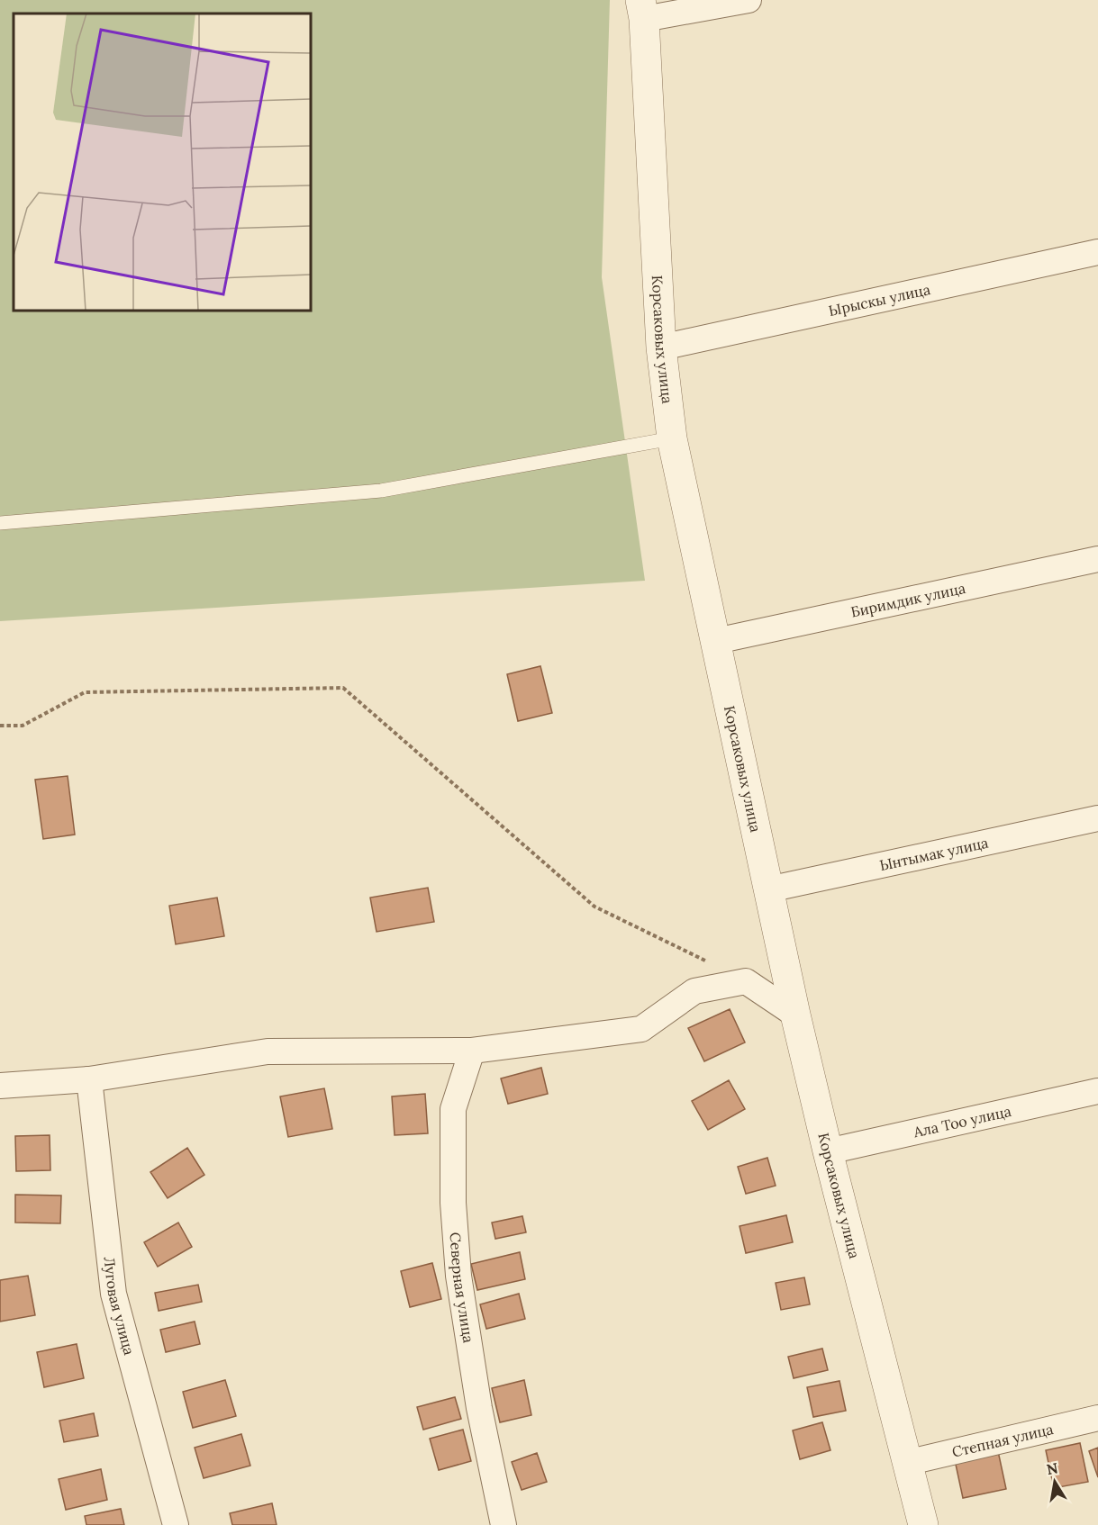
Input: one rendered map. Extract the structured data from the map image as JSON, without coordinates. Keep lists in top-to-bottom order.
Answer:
{
  "streets": {
    "street": [
      "Ырыскы улица",
      "Корсаковых улица",
      "Биримдик улица",
      "Ынтымак улица",
      "Ала Тоо улица",
      "Северная улица",
      "Луговая улица",
      "Степная улица"
    ]
  },
  "crossings": [
    ["Ырыскы улица", "Корсаковых улица"],
    ["Корсаковых улица", "Биримдик улица"],
    ["Корсаковых улица", "Ынтымак улица"],
    ["Корсаковых улица", "Ала Тоо улица"],
    ["Корсаковых улица", "Степная улица"]
  ],
  "north": "top"
}
